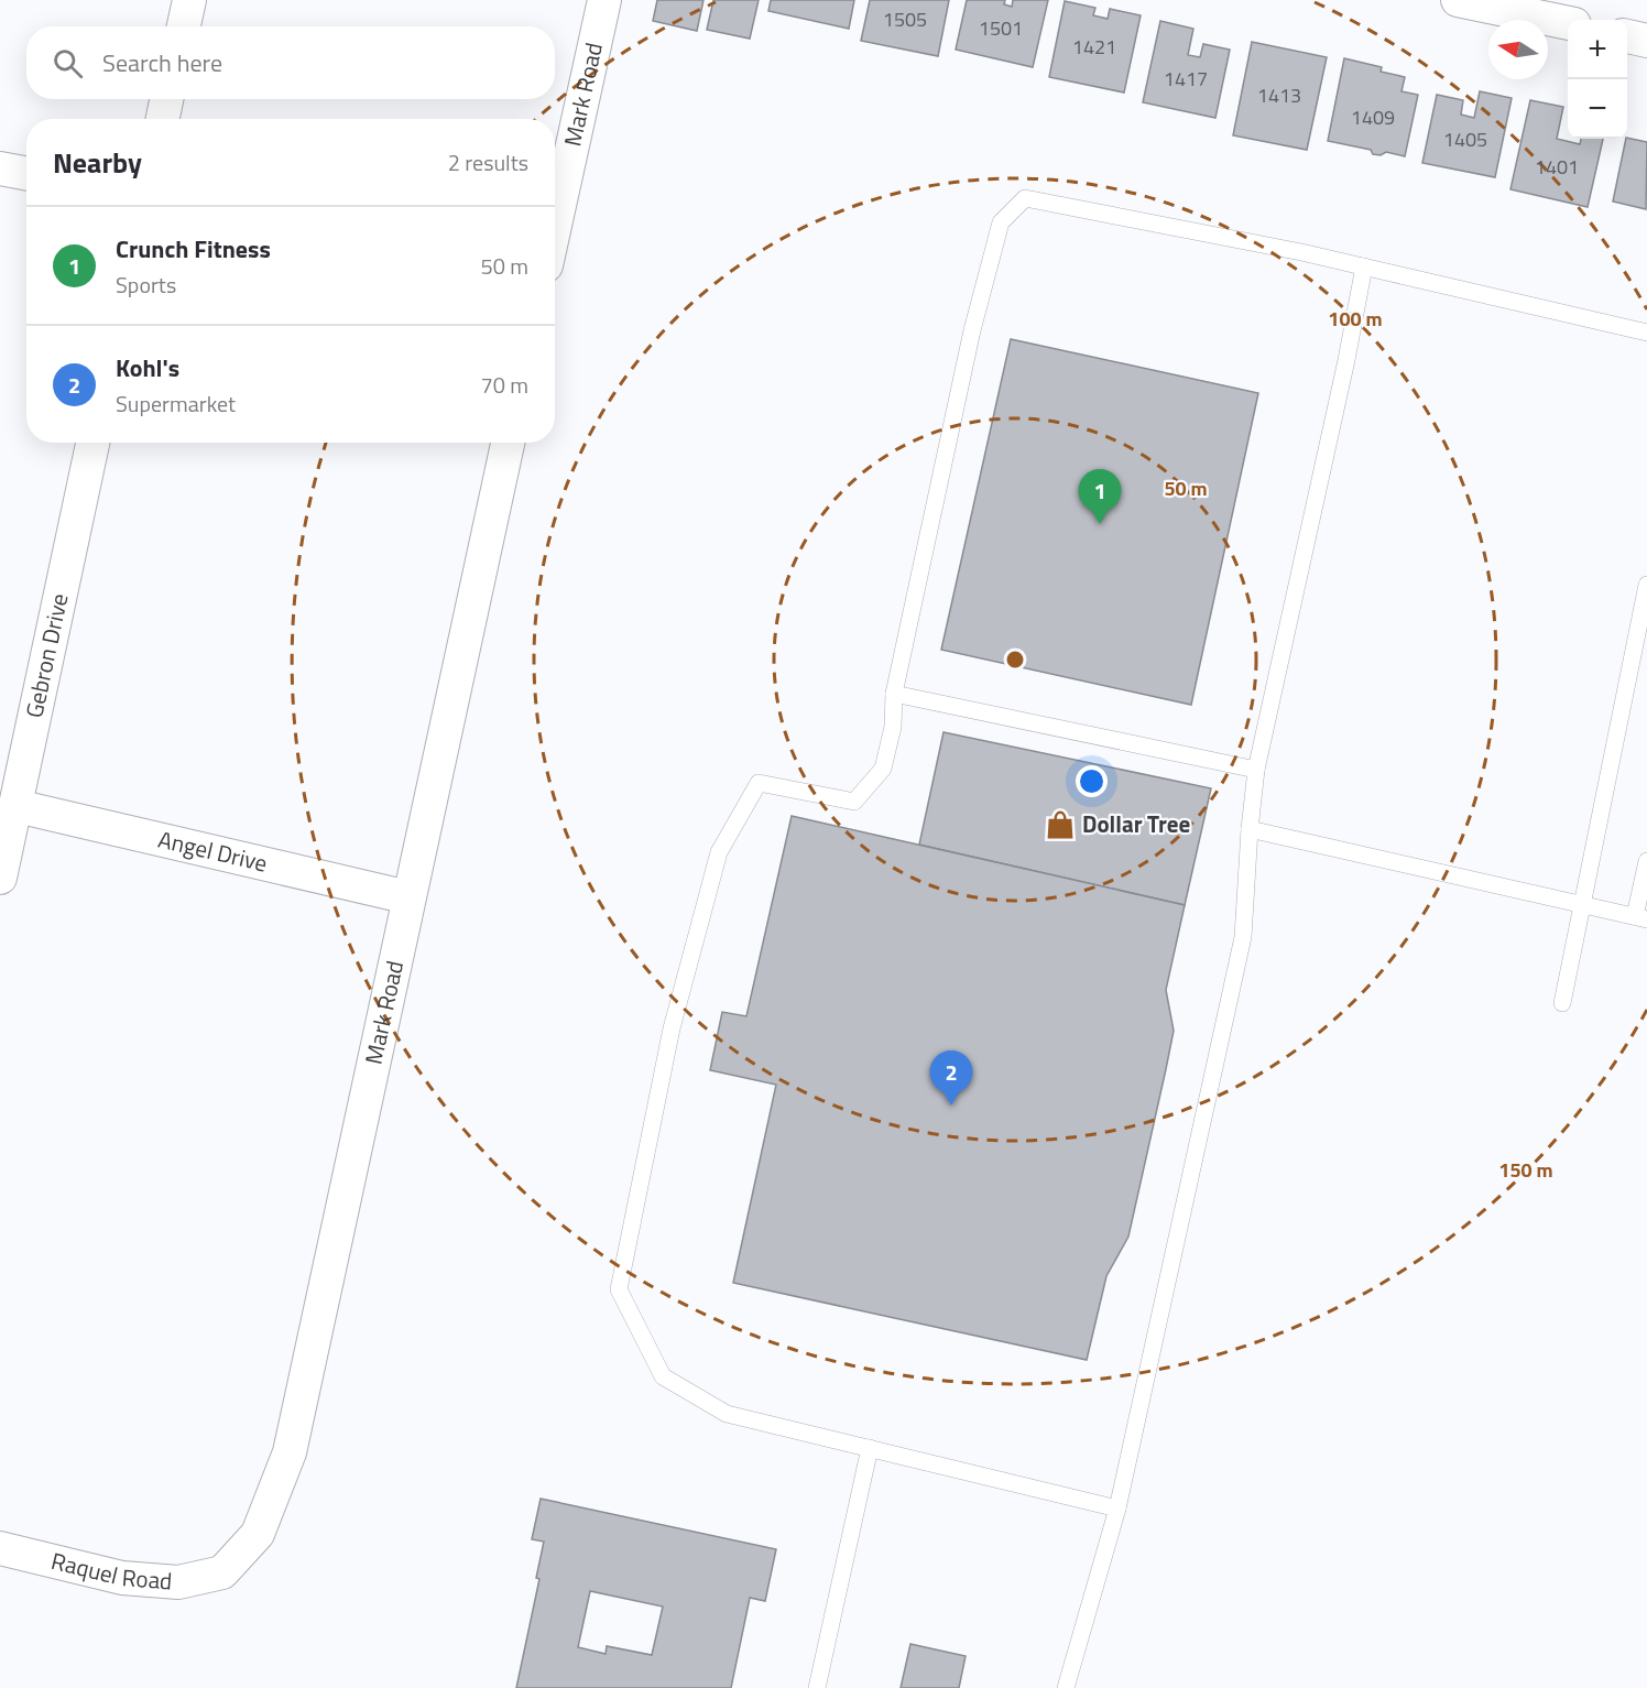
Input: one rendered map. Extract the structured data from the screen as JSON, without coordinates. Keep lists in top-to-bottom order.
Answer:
{
  "streets": {
    "street": [
      "Mark Road",
      "Gebron Drive",
      "Angel Drive",
      "Raquel Road"
    ]
  },
  "crossings": [
    ["Mark Road", "Angel Drive"],
    ["Mark Road", "Raquel Road"],
    ["Gebron Drive", "Angel Drive"]
  ],
  "places": {
    "shop": ["Dollar Tree"]
  },
  "house_numbers": [
    "1505",
    "1501",
    "1421",
    "1417",
    "1413",
    "1409",
    "1405",
    "1401"
  ],
  "north": "left",
  "page": {
    "map_buttons": ["+", "−"],
    "search": "Search here",
    "heading": ["Nearby", "2 results"],
    "list": [
      {
        "mark": "1",
        "name": "Crunch Fitness",
        "note": "Sports",
        "value": "50 m"
      },
      {
        "mark": "2",
        "name": "Kohl's",
        "note": "Supermarket",
        "value": "70 m"
      }
    ],
    "pins": ["1", "2"]
  },
  "rings": ["100 m", "50 m", "150 m"]
}
